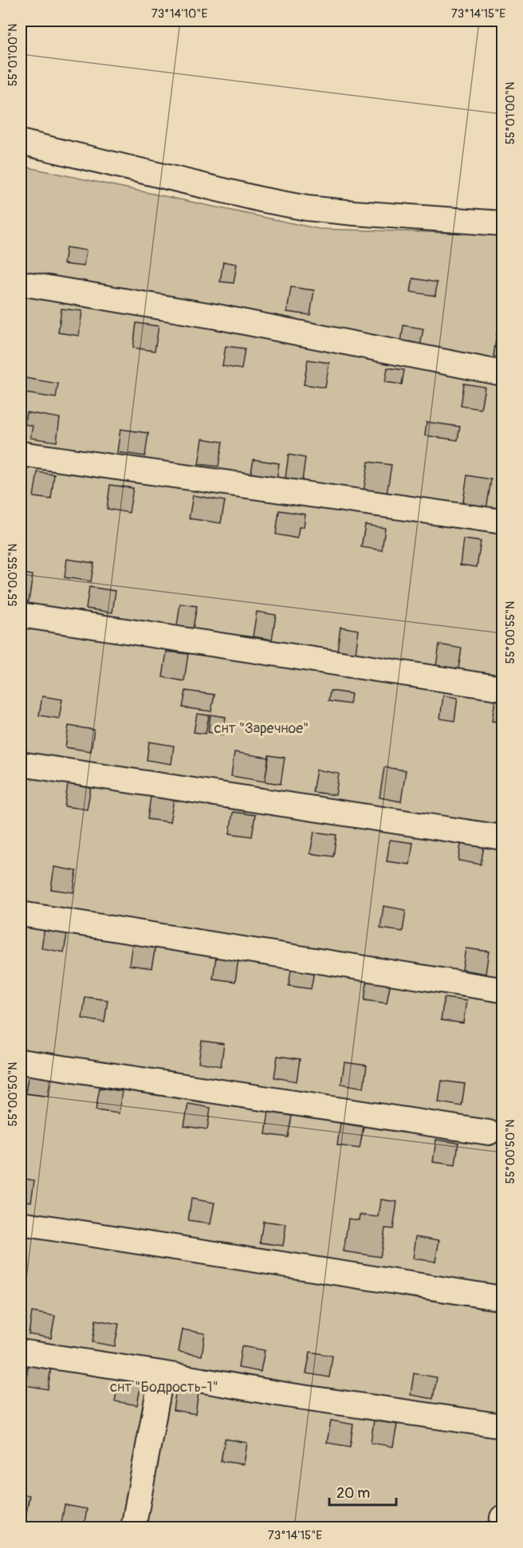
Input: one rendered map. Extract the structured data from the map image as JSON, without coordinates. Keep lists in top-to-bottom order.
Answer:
{
  "parks": ["снт \"Заречное\"", "снт \"Бодрость-1\""],
  "scale_bar": "20 m",
  "coordinates": [
    "73°14'10\"E",
    "73°14'15\"E",
    "55°01'00\"N",
    "55°00'55\"N",
    "55°00'50\"N"
  ]
}
